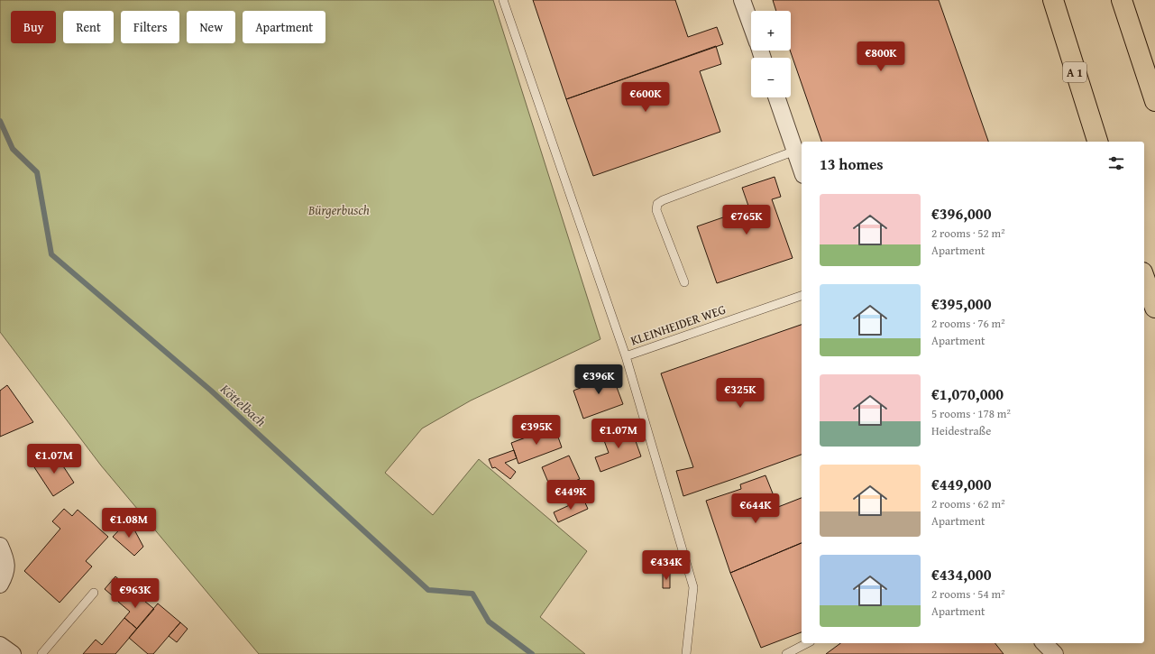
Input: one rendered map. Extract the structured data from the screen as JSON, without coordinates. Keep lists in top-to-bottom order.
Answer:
{
  "streets": {
    "highway": ["A 1"],
    "lane": ["KLEINHEIDER WEG"]
  },
  "water": ["Köttelbach"],
  "parks": ["Bürgerbusch"],
  "page": {
    "map_buttons": ["+", "−"],
    "chip": [
      "Buy",
      "Rent",
      "Filters",
      "New",
      "Apartment"
    ],
    "price": [
      "€800K",
      "€600K",
      "€765K",
      "€396K",
      "€325K",
      "€395K",
      "€1.07M",
      "€1.07M",
      "€449K",
      "€644K",
      "€1.08M",
      "€434K",
      "€963K"
    ],
    "heading": "13 homes",
    "list": [
      {
        "name": "€396,000",
        "note": "2 rooms · 52 m² · Apartment"
      },
      {
        "name": "€395,000",
        "note": "2 rooms · 76 m² · Apartment"
      },
      {
        "name": "€1,070,000",
        "note": "5 rooms · 178 m² · Heidestraße"
      },
      {
        "name": "€449,000",
        "note": "2 rooms · 62 m² · Apartment"
      },
      {
        "name": "€434,000",
        "note": "2 rooms · 54 m² · Apartment"
      }
    ]
  }
}
